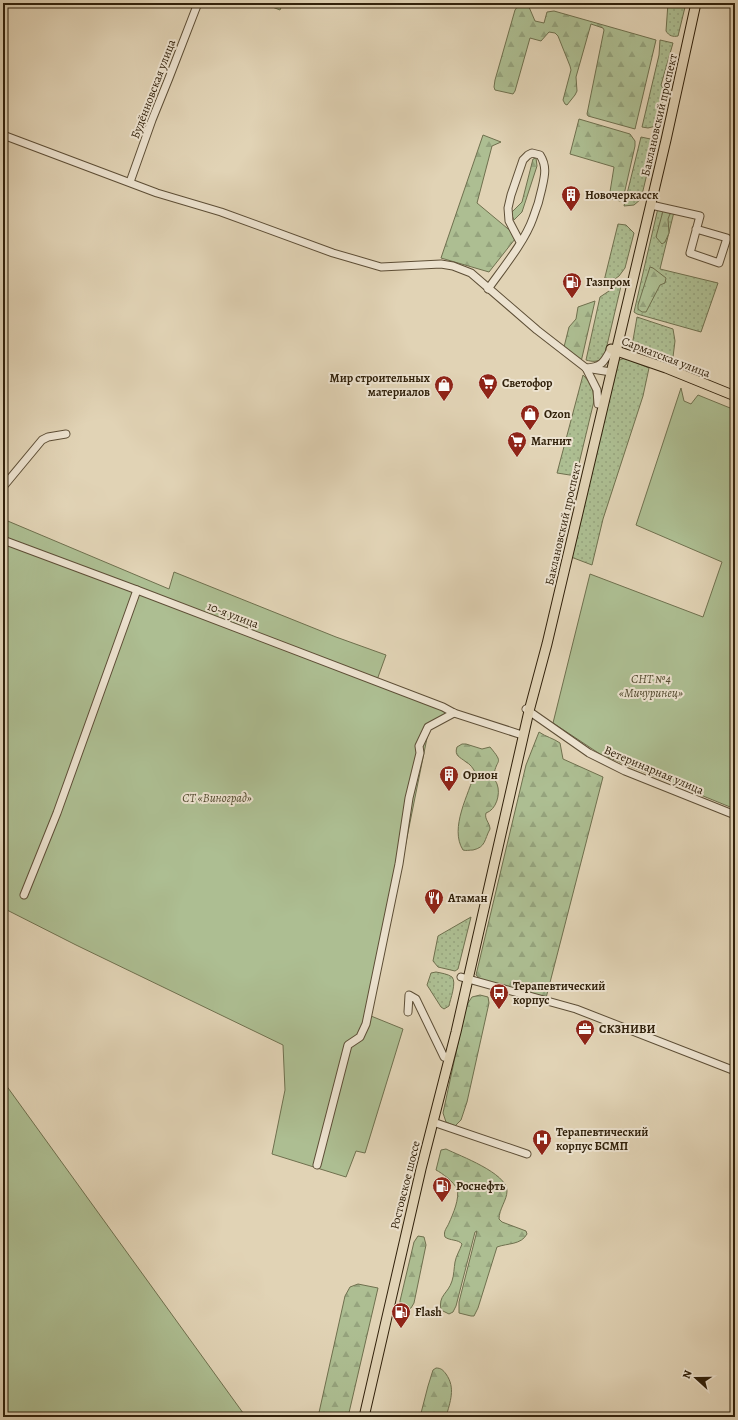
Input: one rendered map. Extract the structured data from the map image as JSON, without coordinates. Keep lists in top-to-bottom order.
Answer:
{
  "streets": {
    "main road": ["Баклановский проспект", "Сарматская улица", "Ростовское шоссе"],
    "street": ["Будённовская улица", "10-я улица", "Ветеринарная улица"]
  },
  "crossings": [
    ["Баклановский проспект", "Сарматская улица"],
    ["Баклановский проспект", "10-я улица"],
    ["Баклановский проспект", "Ветеринарная улица"],
    ["Баклановский проспект", "Ростовское шоссе"]
  ],
  "parks": ["СНТ №4 «Мичуринец»", "СТ «Виноград»"],
  "places": {
    "building": ["Новочеркасск", "Орион"],
    "fuel station": ["Газпром", "Роснефть", "Flash"],
    "supermarket": ["Светофор", "Магнит"],
    "shop": ["Мир строительных материалов", "Ozon"],
    "restaurant": ["Атаман"],
    "bus stop": ["Терапевтический корпус"],
    "office": ["СКЗНИВИ"],
    "hospital": ["Терапевтический корпус БСМП"]
  },
  "north": "left"
}
